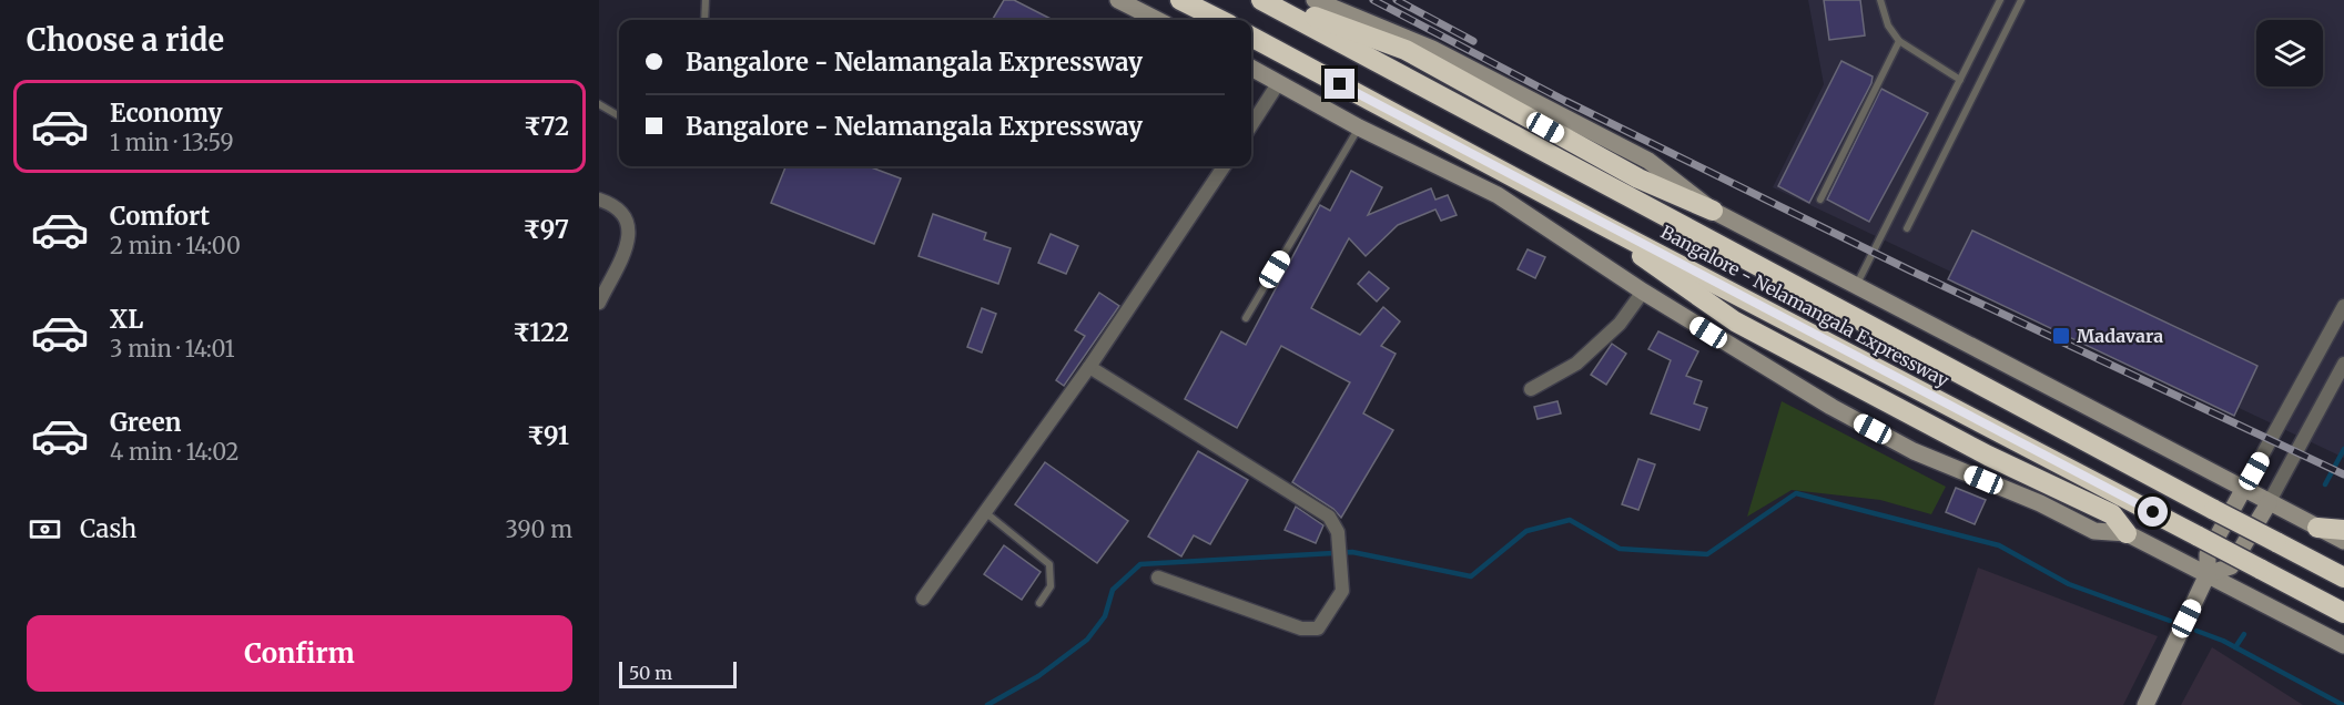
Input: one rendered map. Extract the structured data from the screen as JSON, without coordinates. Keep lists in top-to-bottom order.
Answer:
{
  "streets": {
    "highway": ["Bangalore - Nelamangala Expressway"]
  },
  "places": {
    "transit": ["Madavara"]
  },
  "scale_bar": "50 m",
  "page": {
    "heading": "Choose a ride",
    "banner": ["Bangalore - Nelamangala Expressway", "Bangalore - Nelamangala Expressway"],
    "list": [
      {
        "name": "Economy",
        "note": "1 min · 13:59",
        "value": "₹72"
      },
      {
        "name": "Comfort",
        "note": "2 min · 14:00",
        "value": "₹97"
      },
      {
        "name": "XL",
        "note": "3 min · 14:01",
        "value": "₹122"
      },
      {
        "name": "Green",
        "note": "4 min · 14:02",
        "value": "₹91"
      }
    ],
    "pay": ["Cash", "390 m"],
    "buttons": "Confirm",
    "scale": "50 m"
  }
}
